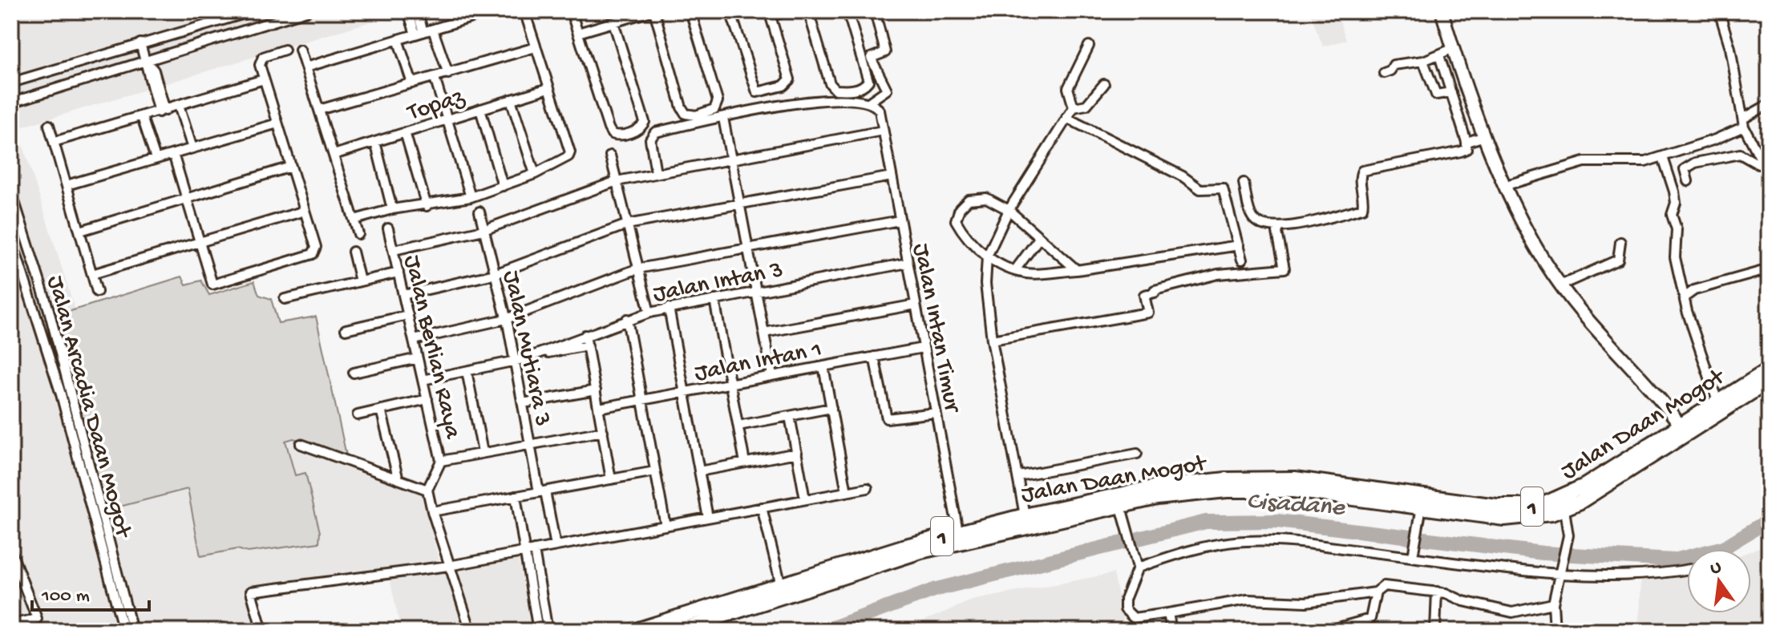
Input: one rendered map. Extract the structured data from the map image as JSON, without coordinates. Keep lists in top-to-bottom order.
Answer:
{
  "streets": {
    "highway": ["Jalan Daan Mogot", "1"],
    "street": [
      "Topaz",
      "Jalan Intan 3",
      "Jalan Intan Timur",
      "Jalan Berlian Raya",
      "Jalan Mutiara 3",
      "Jalan Intan 1",
      "Jalan Arcadia Daan Mogot"
    ]
  },
  "crossings": [
    ["Jalan Intan 3", "Jalan Intan Timur"],
    ["Jalan Intan Timur", "Jalan Intan 1"],
    ["Jalan Intan Timur", "Jalan Daan Mogot"],
    ["Jalan Berlian Raya", "Jalan Mutiara 3"]
  ],
  "water": ["Cisadane"],
  "scale_bar": "100 m",
  "north": "top"
}
